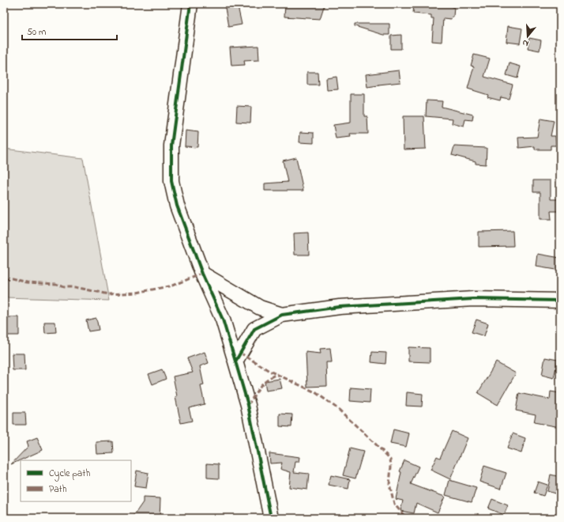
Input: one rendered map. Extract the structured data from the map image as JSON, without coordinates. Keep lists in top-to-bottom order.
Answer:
{
  "legend": ["Cycle path", "Path"],
  "scale_bar": "50 m",
  "north": "bottom"
}
